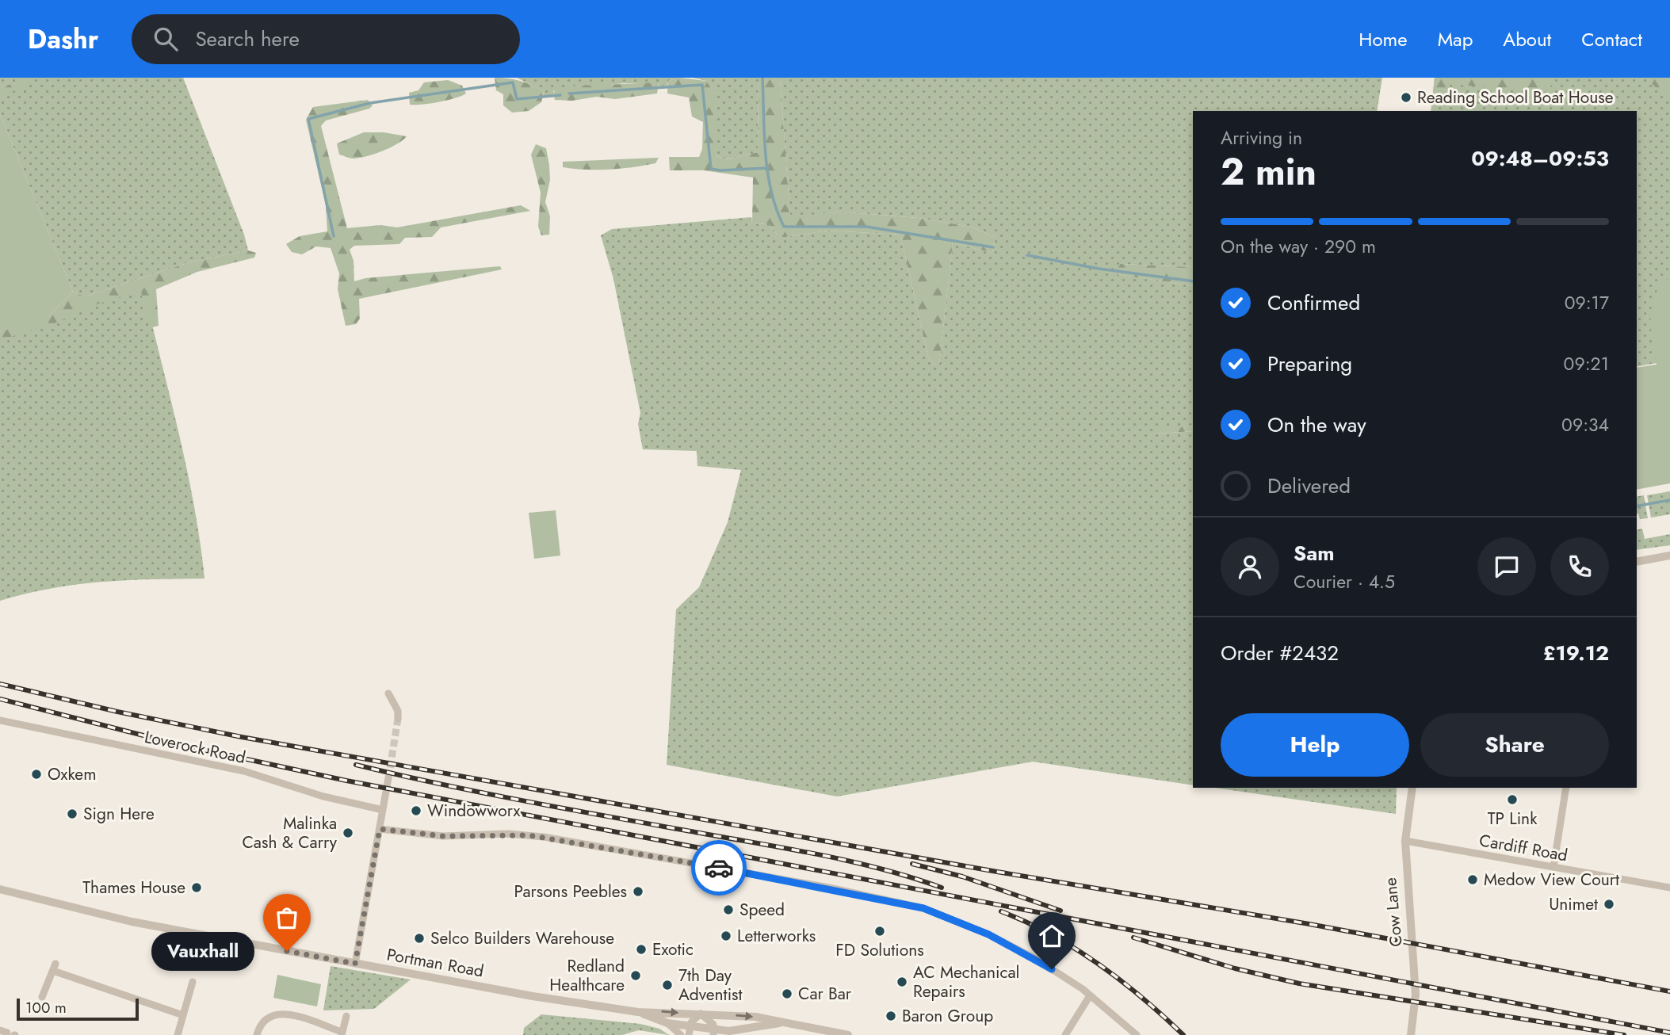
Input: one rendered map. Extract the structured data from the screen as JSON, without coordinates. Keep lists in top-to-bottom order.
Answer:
{
  "streets": {
    "street": [
      "Loverock Road",
      "Cardiff Road",
      "Cow Lane",
      "Portman Road"
    ]
  },
  "crossings": [
    ["Cardiff Road", "Cow Lane"]
  ],
  "places": [
    "Reading School Boat House",
    "Oxkem",
    "TP Link",
    "Windowworx",
    "Sign Here",
    "Malinka Cash & Carry",
    "Medow View Court",
    "Thames House",
    "Parsons Peebles",
    "Unimet",
    "Speed",
    "FD Solutions",
    "Letterworks",
    "Selco Builders Warehouse",
    "Exotic",
    "Vauxhall",
    "Redland Healthcare",
    "AC Mechanical Repairs",
    "7th Day Adventist",
    "Car Bar",
    "Baron Group"
  ],
  "scale_bar": "100 m",
  "page": {
    "header": "Dashr",
    "search": "Search here",
    "nav": [
      "Home",
      "Map",
      "About",
      "Contact"
    ],
    "heading": ["2 min", "Arriving in", "09:48–09:53"],
    "panel": [
      "Sam",
      "Courier · 4.5",
      "Order #2432",
      "£19.12"
    ],
    "bar": "On the way · 290 m",
    "list": [
      ["Confirmed", "09:17"],
      ["Preparing", "09:21"],
      ["On the way", "09:34"],
      "Delivered"
    ],
    "buttons": ["Help", "Share"],
    "bubble": "Vauxhall",
    "scale": "100 m"
  }
}
